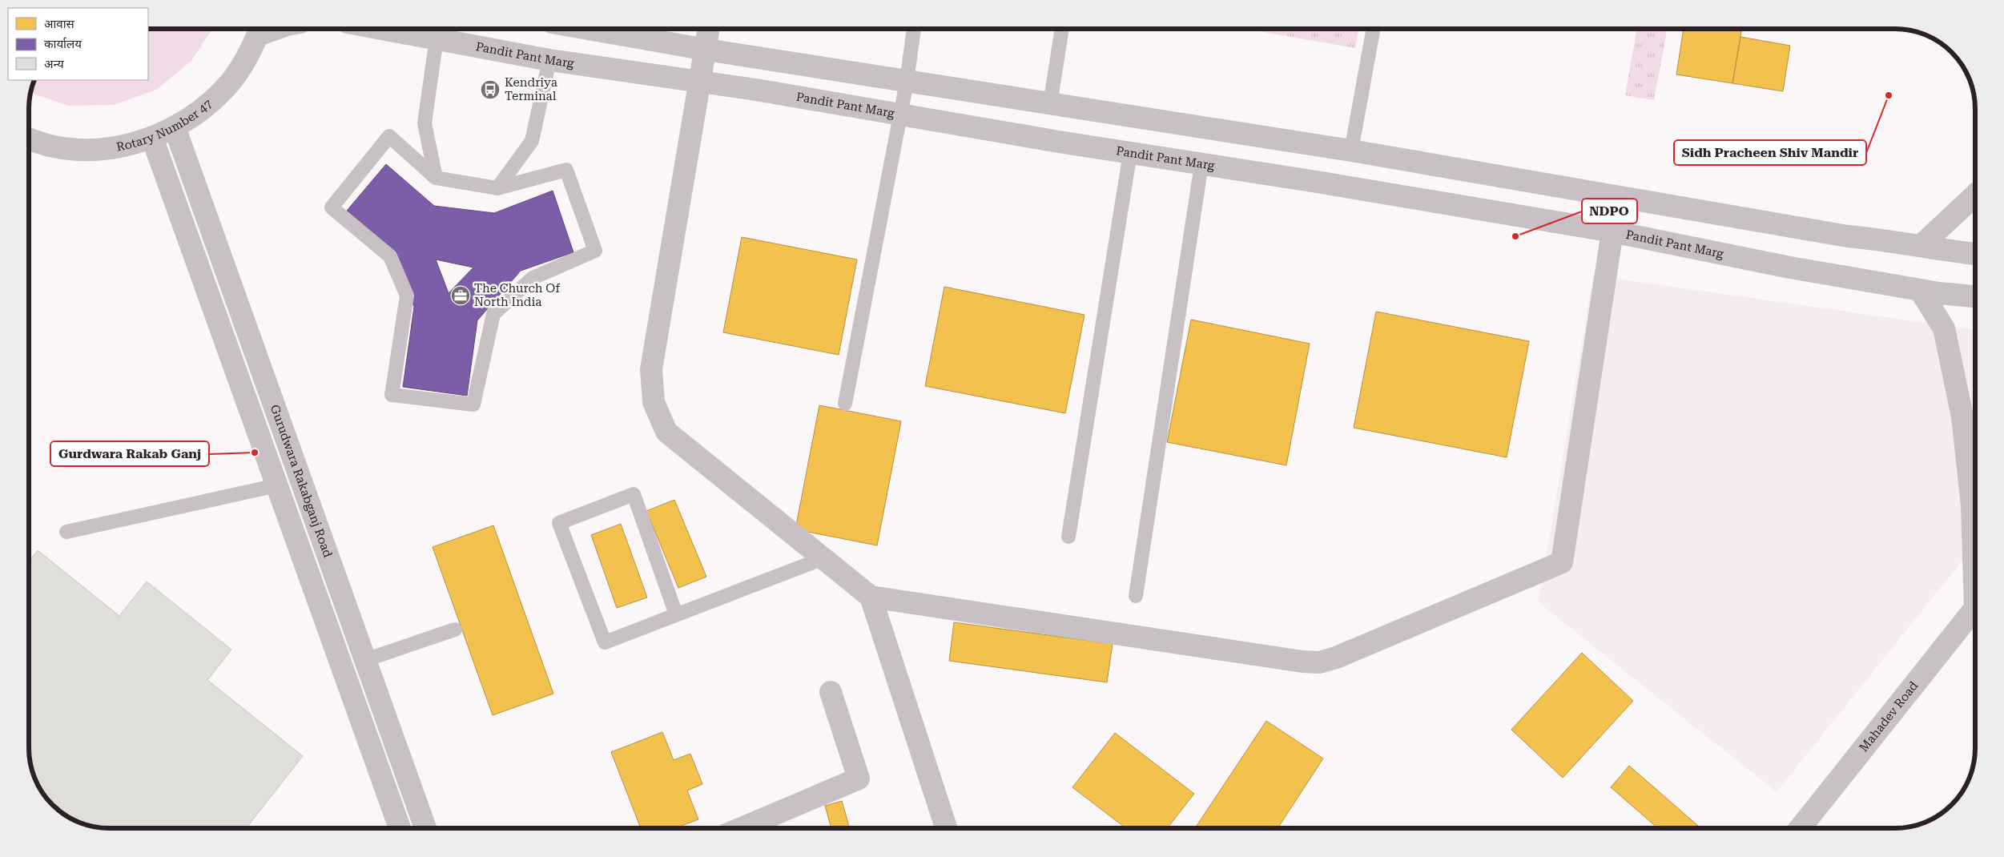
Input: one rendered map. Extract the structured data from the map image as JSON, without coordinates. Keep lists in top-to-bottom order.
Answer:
{
  "streets": {
    "street": [
      "Pandit Pant Marg",
      "Rotary Number 47",
      "Gurudwara Rakabganj Road",
      "Mahadev Road"
    ]
  },
  "crossings": [
    ["Rotary Number 47", "Gurudwara Rakabganj Road"]
  ],
  "places": {
    "bus stop": ["Kendriya Terminal"],
    "other": ["Sidh Pracheen Shiv Mandir", "NDPO", "Gurdwara Rakab Ganj"],
    "office": ["The Church Of North India"]
  },
  "legend": ["आवास", "कार्यालय", "अन्य"]
}
